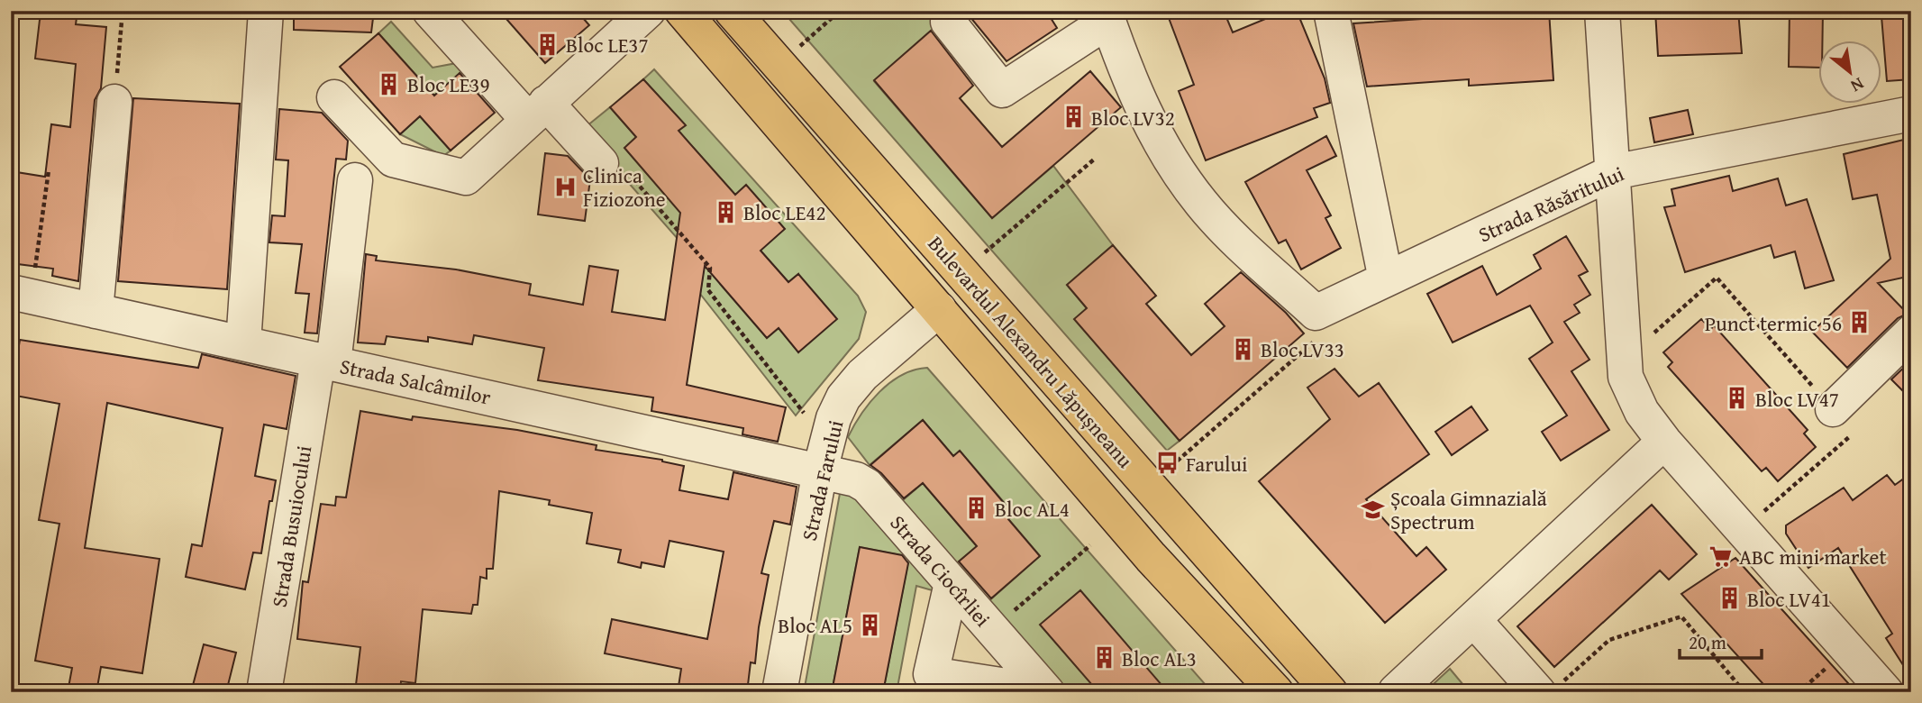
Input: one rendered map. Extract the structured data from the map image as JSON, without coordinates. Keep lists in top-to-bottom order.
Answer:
{
  "streets": {
    "main road": ["Bulevardul Alexandru Lăpușneanu"],
    "street": [
      "Strada Răsăritului",
      "Strada Salcâmilor",
      "Strada Farului",
      "Strada Busuiocului",
      "Strada Ciocîrliei"
    ]
  },
  "crossings": [
    ["Bulevardul Alexandru Lăpușneanu", "Strada Farului"],
    ["Strada Salcâmilor", "Strada Farului"],
    ["Strada Salcâmilor", "Strada Busuiocului"],
    ["Strada Salcâmilor", "Strada Ciocîrliei"],
    ["Strada Farului", "Strada Ciocîrliei"]
  ],
  "places": {
    "building": [
      "Bloc LE37",
      "Bloc LE39",
      "Bloc LV32",
      "Bloc LE42",
      "Punct termic 56",
      "Bloc LV33",
      "Bloc LV47",
      "Bloc AL4",
      "Bloc LV41",
      "Bloc AL5",
      "Bloc AL3"
    ],
    "hospital": ["Clinica Fiziozone"],
    "bus stop": ["Farului"],
    "school or university": ["Școala Gimnazială Spectrum"],
    "supermarket": ["ABC mini market"]
  },
  "scale_bar": "20 m",
  "north": "bottom right"
}
